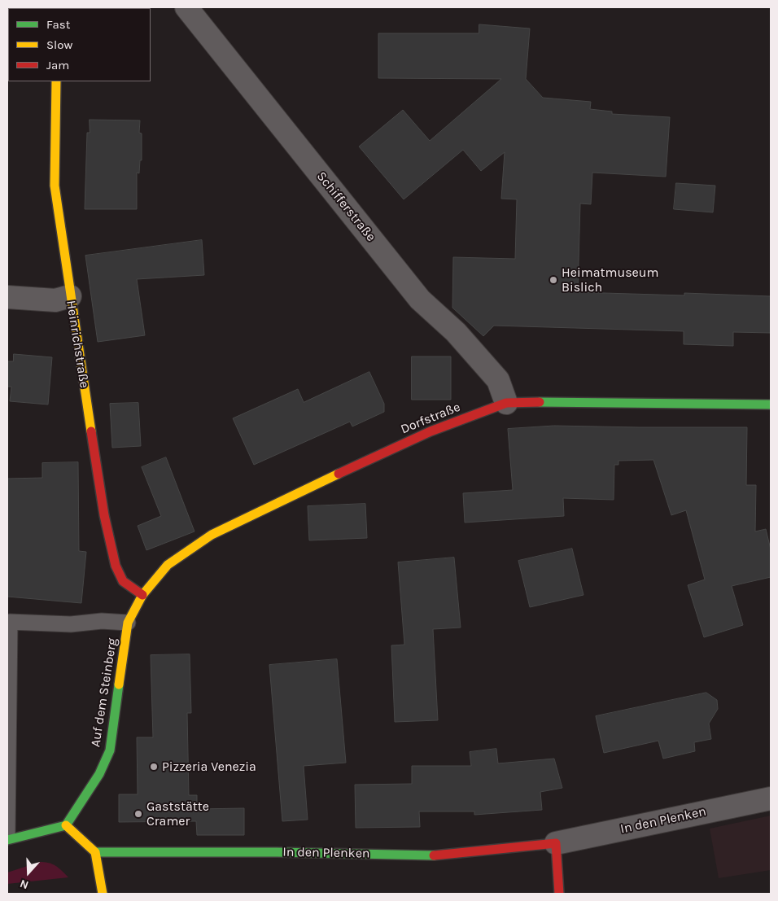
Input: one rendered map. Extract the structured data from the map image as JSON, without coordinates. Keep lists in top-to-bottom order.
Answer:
{
  "streets": {
    "street": [
      "Schifferstraße",
      "Heinrichstraße",
      "Dorfstraße",
      "Auf dem Steinberg",
      "In den Plenken"
    ]
  },
  "crossings": [
    ["Schifferstraße", "Dorfstraße"],
    ["Heinrichstraße", "Dorfstraße"],
    ["Heinrichstraße", "Auf dem Steinberg"],
    ["Dorfstraße", "Auf dem Steinberg"]
  ],
  "places": ["Heimatmuseum Bislich", "Pizzeria Venezia", "Gaststätte Cramer"],
  "legend": ["Fast", "Slow", "Jam"],
  "north": "bottom"
}
